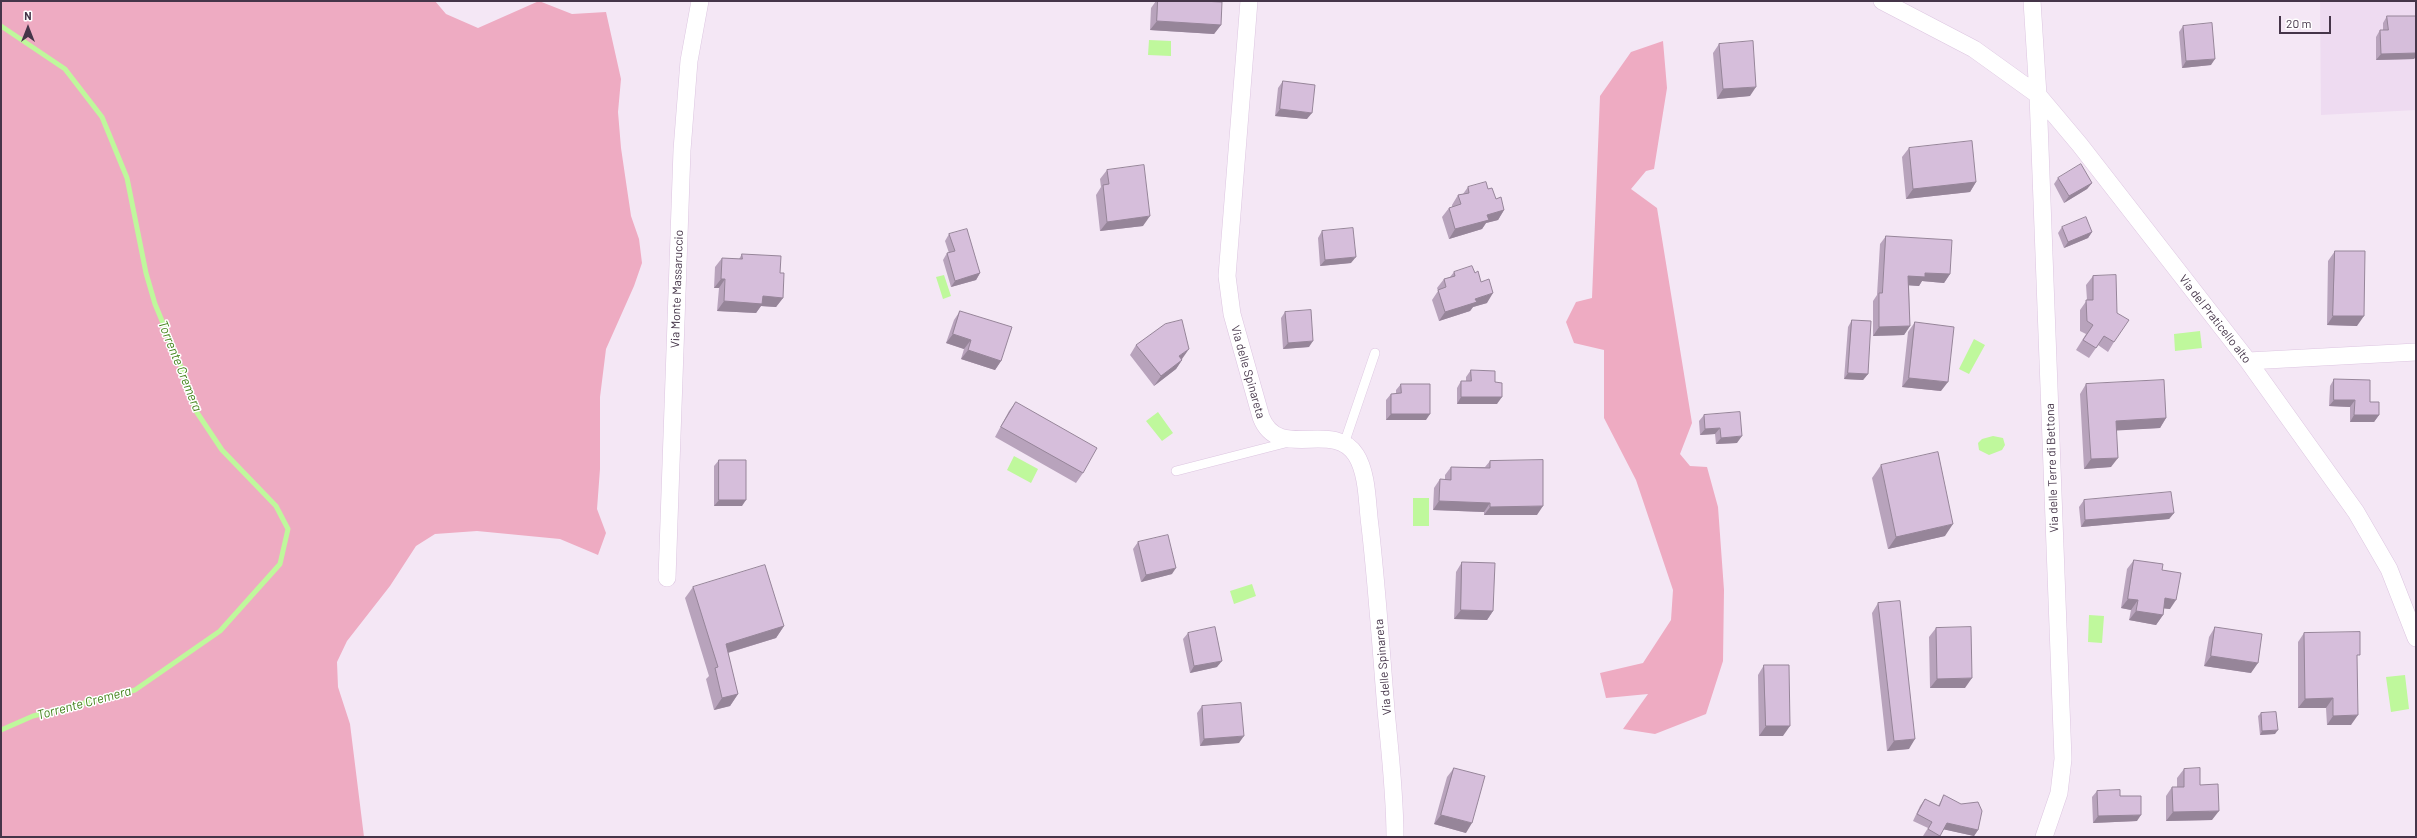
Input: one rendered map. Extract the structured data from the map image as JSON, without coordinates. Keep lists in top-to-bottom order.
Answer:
{
  "streets": {
    "street": [
      "Via Monte Massaruccio",
      "Via del Praticello alto",
      "Via delle Spinareta",
      "Via delle Terre di Bettona"
    ]
  },
  "crossings": [
    ["Via del Praticello alto", "Via delle Terre di Bettona"]
  ],
  "water": ["Torrente Cremera"],
  "scale_bar": "20 m",
  "north": "top"
}
